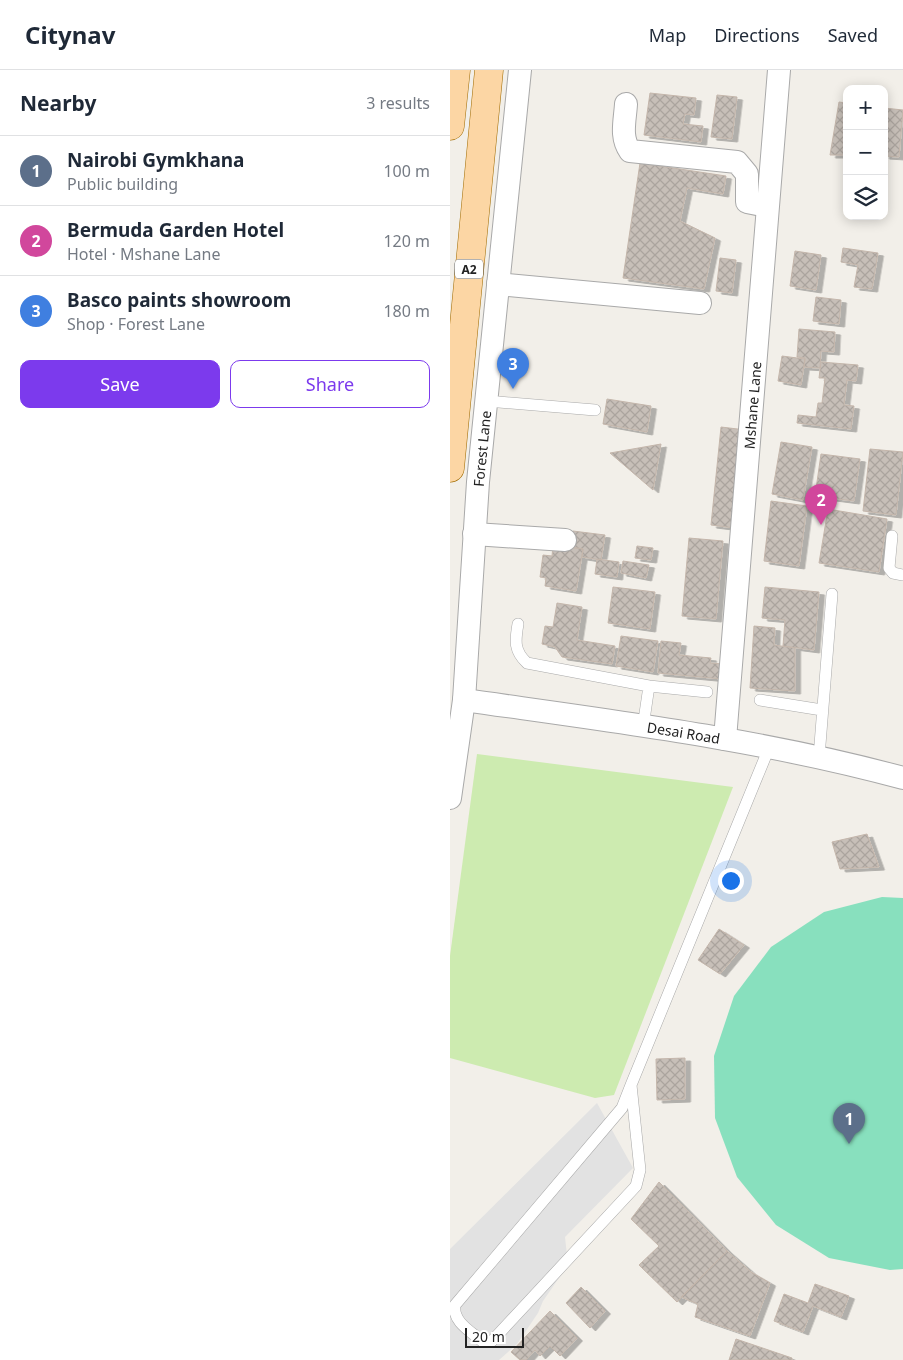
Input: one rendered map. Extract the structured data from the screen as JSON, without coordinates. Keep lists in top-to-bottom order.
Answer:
{
  "streets": {
    "main road": ["A2"],
    "street": ["Mshane Lane", "Forest Lane", "Desai Road"]
  },
  "crossings": [
    ["Mshane Lane", "Desai Road"],
    ["Forest Lane", "Desai Road"]
  ],
  "scale_bar": "20 m",
  "page": {
    "header": "Citynav",
    "nav": ["Map", "Directions", "Saved"],
    "heading": ["Nearby", "3 results"],
    "map_buttons": ["+", "−"],
    "list": [
      {
        "mark": "1",
        "name": "Nairobi Gymkhana",
        "note": "Public building",
        "value": "100 m"
      },
      {
        "mark": "2",
        "name": "Bermuda Garden Hotel",
        "note": "Hotel · Mshane Lane",
        "value": "120 m"
      },
      {
        "mark": "3",
        "name": "Basco paints showroom",
        "note": "Shop · Forest Lane",
        "value": "180 m"
      }
    ],
    "buttons": ["Save", "Share"],
    "pins": ["3", "2", "1"],
    "scale": "20 m"
  }
}
